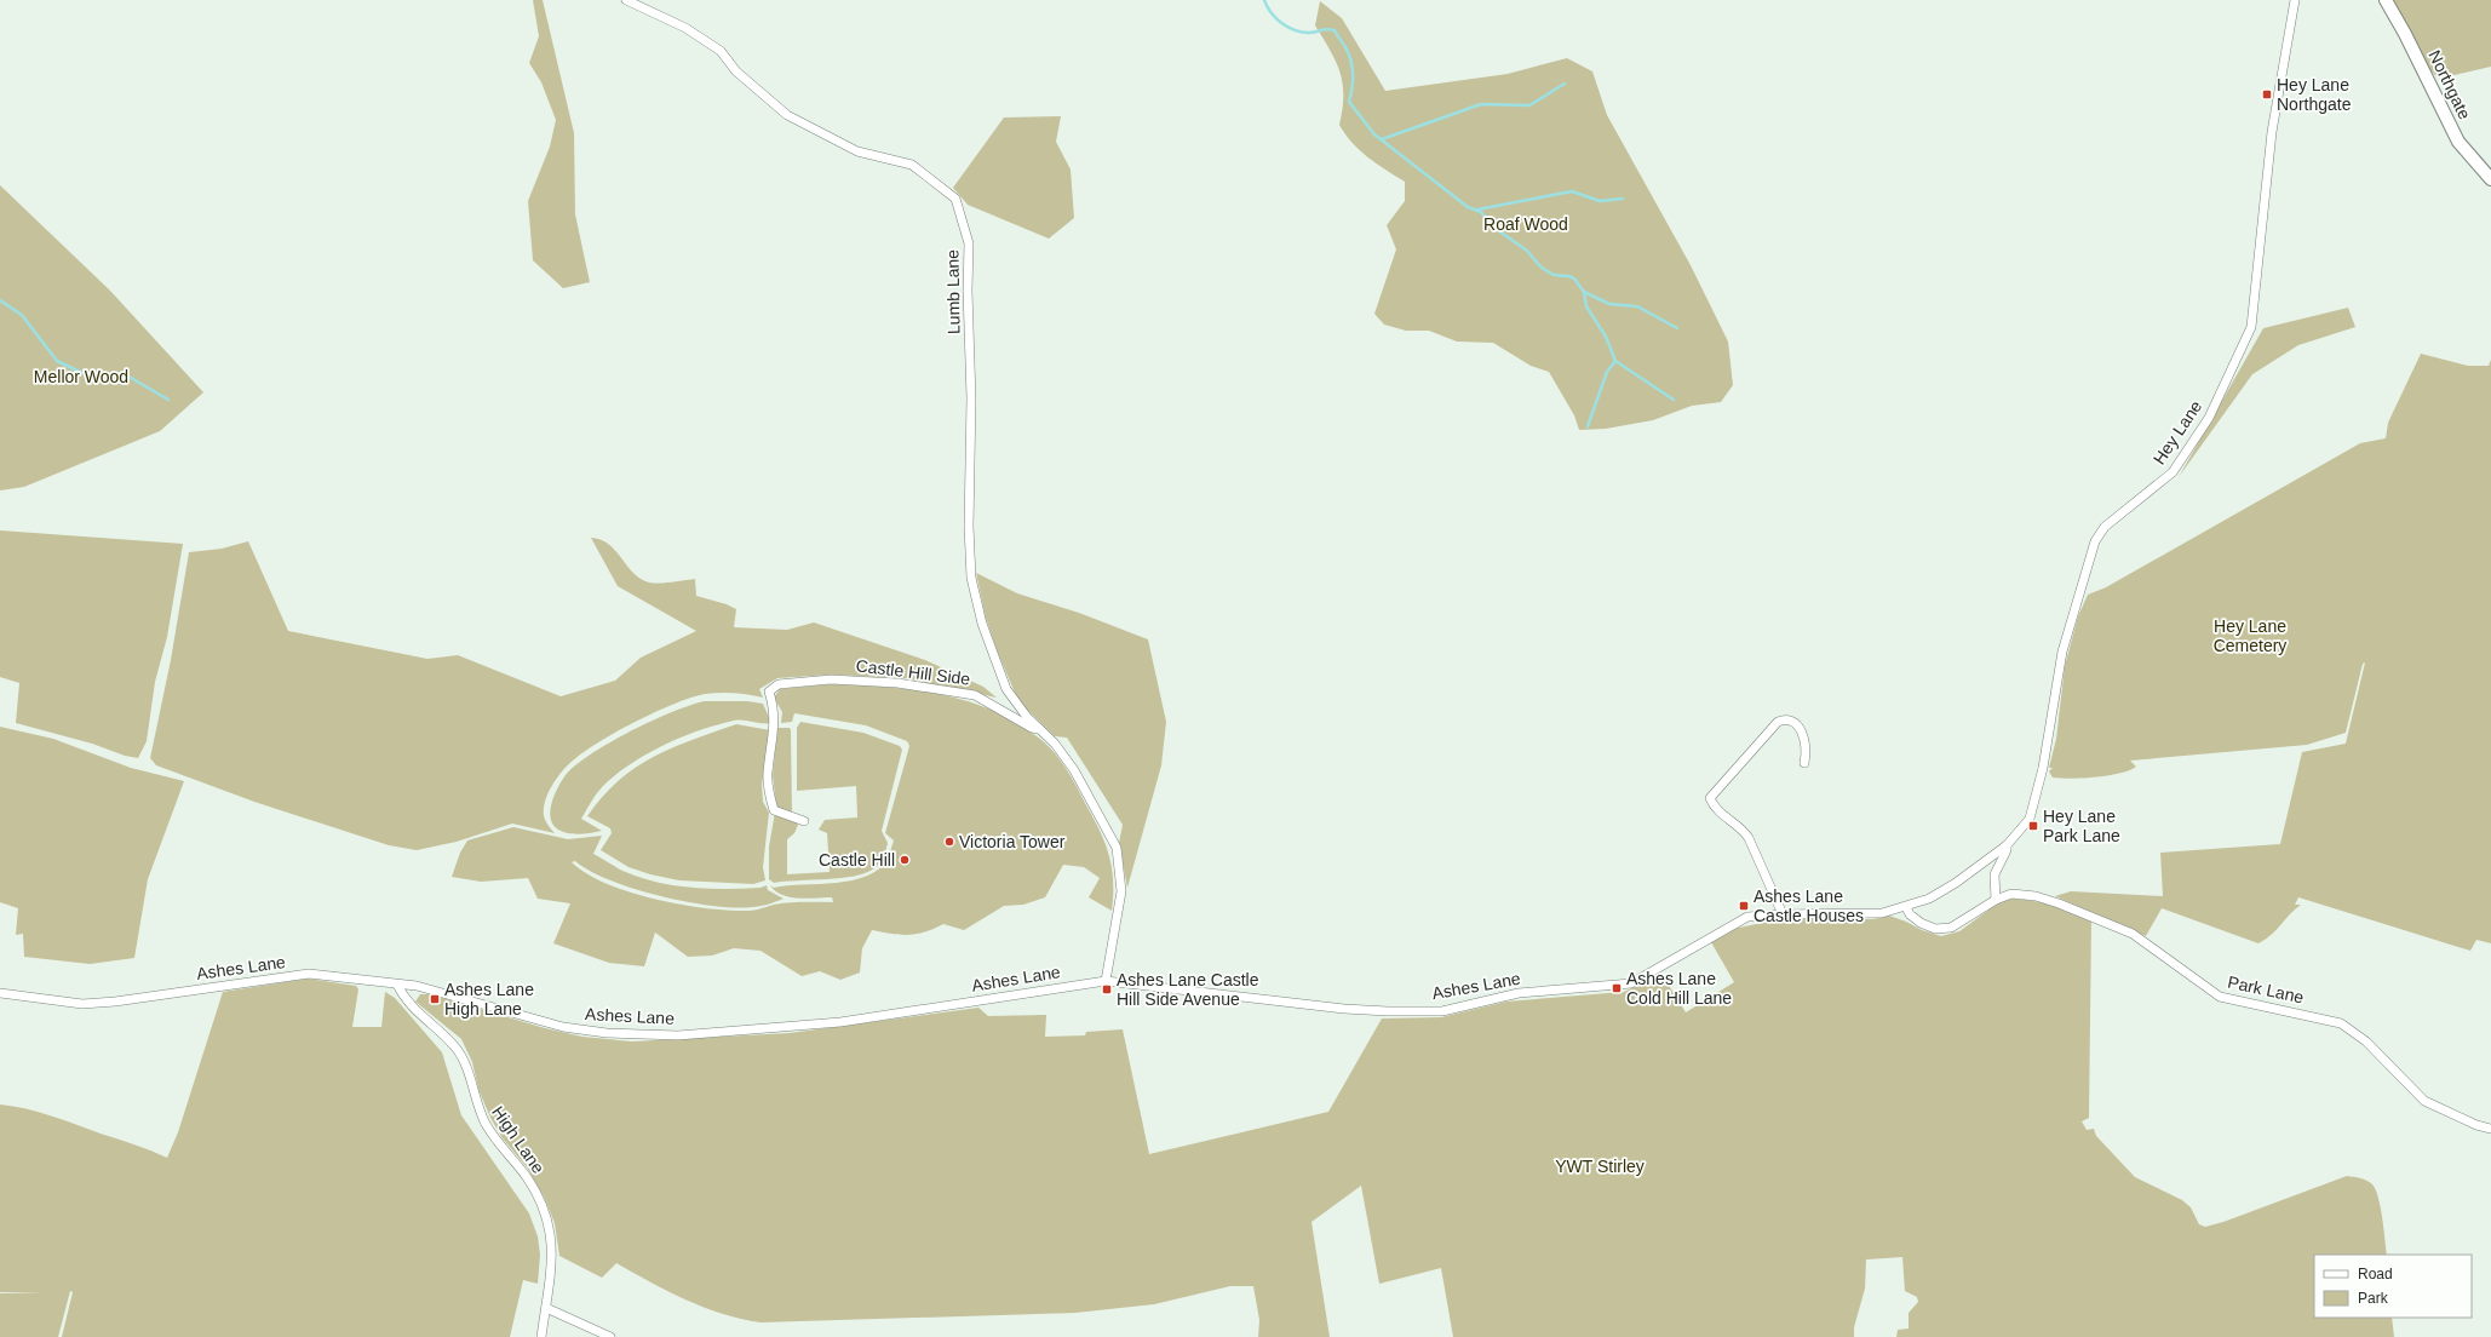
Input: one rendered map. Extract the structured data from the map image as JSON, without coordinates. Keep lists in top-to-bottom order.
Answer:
{
  "streets": {
    "street": [
      "Northgate",
      "Lumb Lane",
      "Hey Lane",
      "Castle Hill Side",
      "Ashes Lane",
      "Park Lane",
      "High Lane"
    ]
  },
  "crossings": [
    ["Lumb Lane", "Castle Hill Side"],
    ["Hey Lane", "Ashes Lane"],
    ["Castle Hill Side", "Ashes Lane"],
    ["Ashes Lane", "Park Lane"],
    ["Ashes Lane", "High Lane"]
  ],
  "parks": [
    "Roaf Wood",
    "Mellor Wood",
    "Hey Lane Cemetery",
    "YWT Stirley"
  ],
  "places": {
    "transit": [
      "Hey Lane Northgate",
      "Hey Lane Park Lane",
      "Ashes Lane Castle Houses",
      "Ashes Lane Cold Hill Lane",
      "Ashes Lane Castle Hill Side Avenue",
      "Ashes Lane High Lane"
    ],
    "other": ["Victoria Tower", "Castle Hill"]
  },
  "legend": ["Road", "Park"]
}
